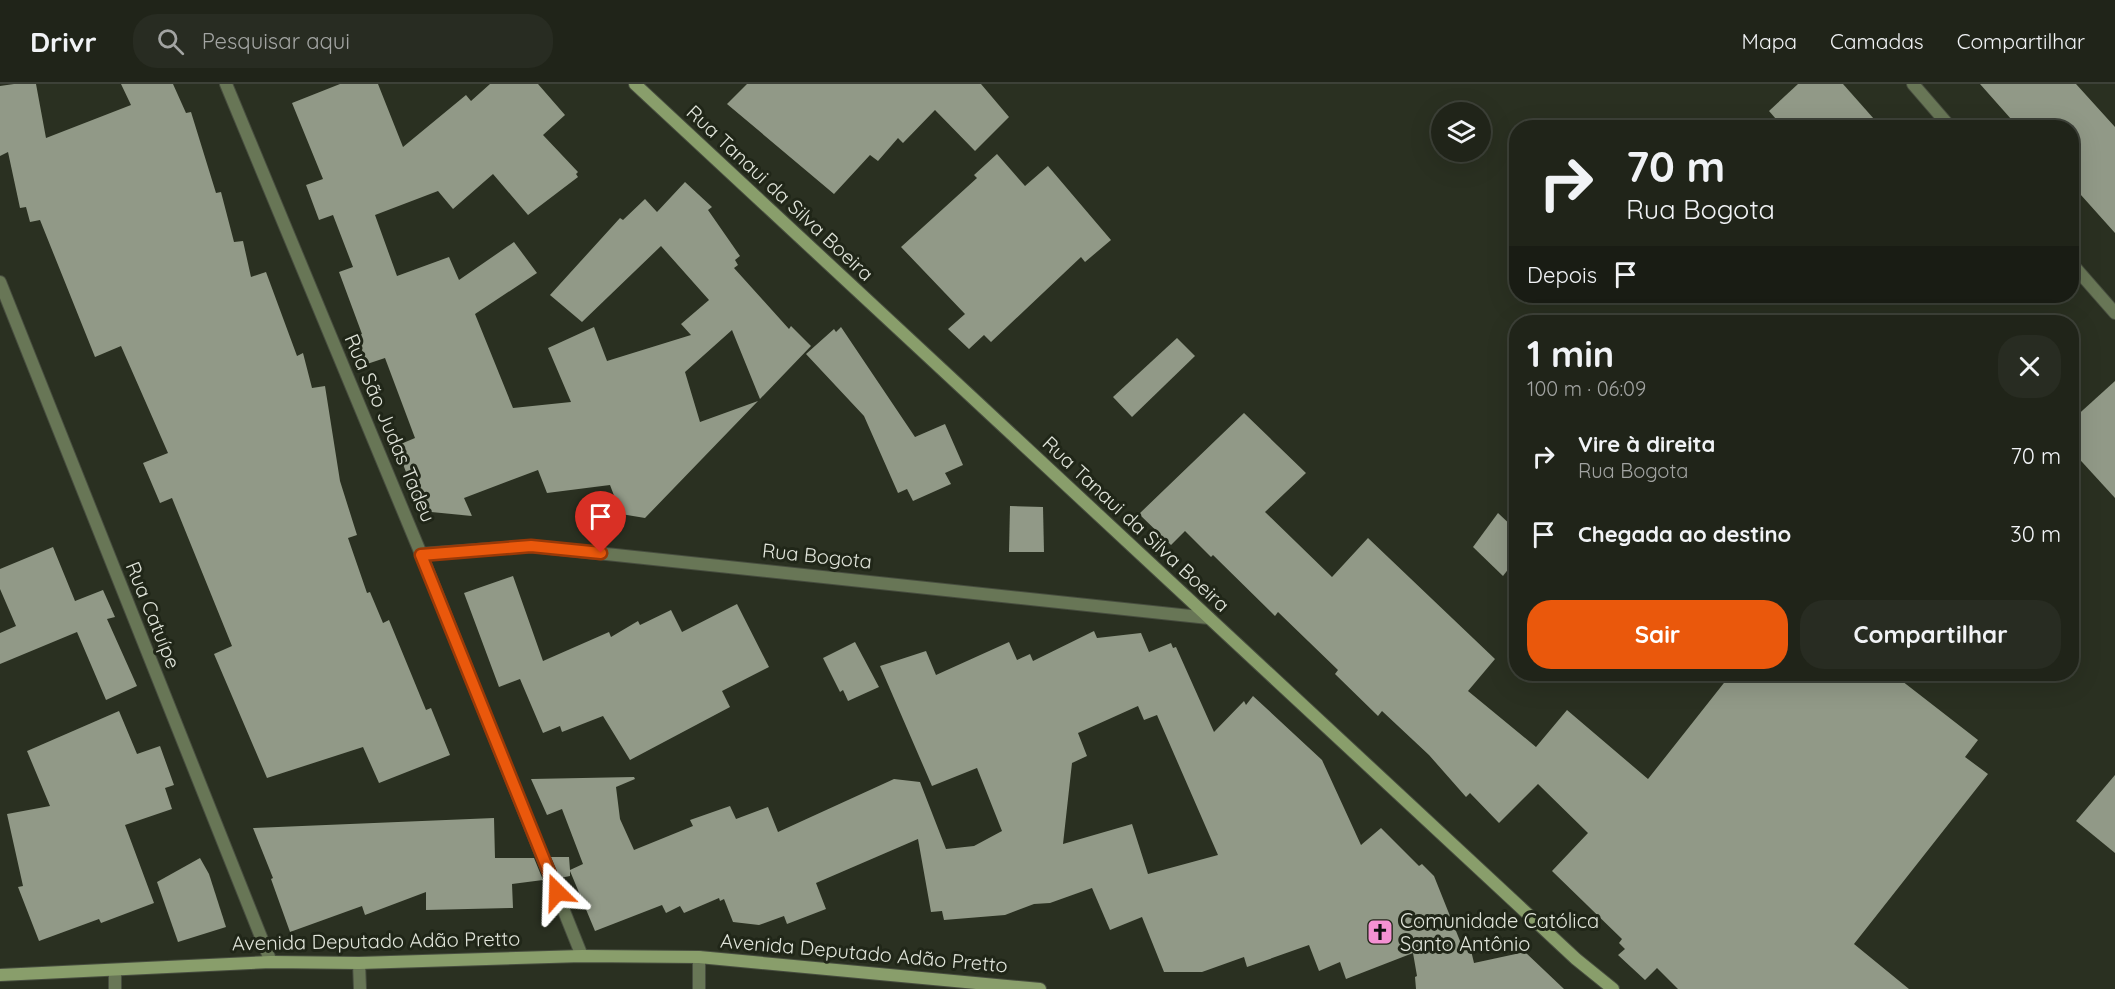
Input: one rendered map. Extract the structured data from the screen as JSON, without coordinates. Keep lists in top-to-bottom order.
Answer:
{
  "streets": {
    "street": [
      "Rua Tanaui da Silva Boeira",
      "Rua São Judas Tadeu",
      "Rua Bogota",
      "Rua Catuípe",
      "Avenida Deputado Adão Pretto"
    ]
  },
  "crossings": [
    ["Rua Tanaui da Silva Boeira", "Rua Bogota"],
    ["Rua São Judas Tadeu", "Rua Bogota"],
    ["Rua São Judas Tadeu", "Avenida Deputado Adão Pretto"],
    ["Rua Catuípe", "Avenida Deputado Adão Pretto"]
  ],
  "places": {
    "church": ["Comunidade Católica Santo Antônio"]
  },
  "page": {
    "header": "Drivr",
    "search": "Pesquisar aqui",
    "nav": ["Mapa", "Camadas", "Compartilhar"],
    "turn": ["70 m", "Rua Bogota"],
    "then": "Depois",
    "heading": ["1 min", "100 m · 06:09"],
    "list": [
      {
        "name": "Vire à direita",
        "note": "Rua Bogota",
        "value": "70 m"
      },
      {
        "name": "Chegada ao destino",
        "value": "30 m"
      }
    ],
    "buttons": ["Sair", "Compartilhar"]
  }
}
